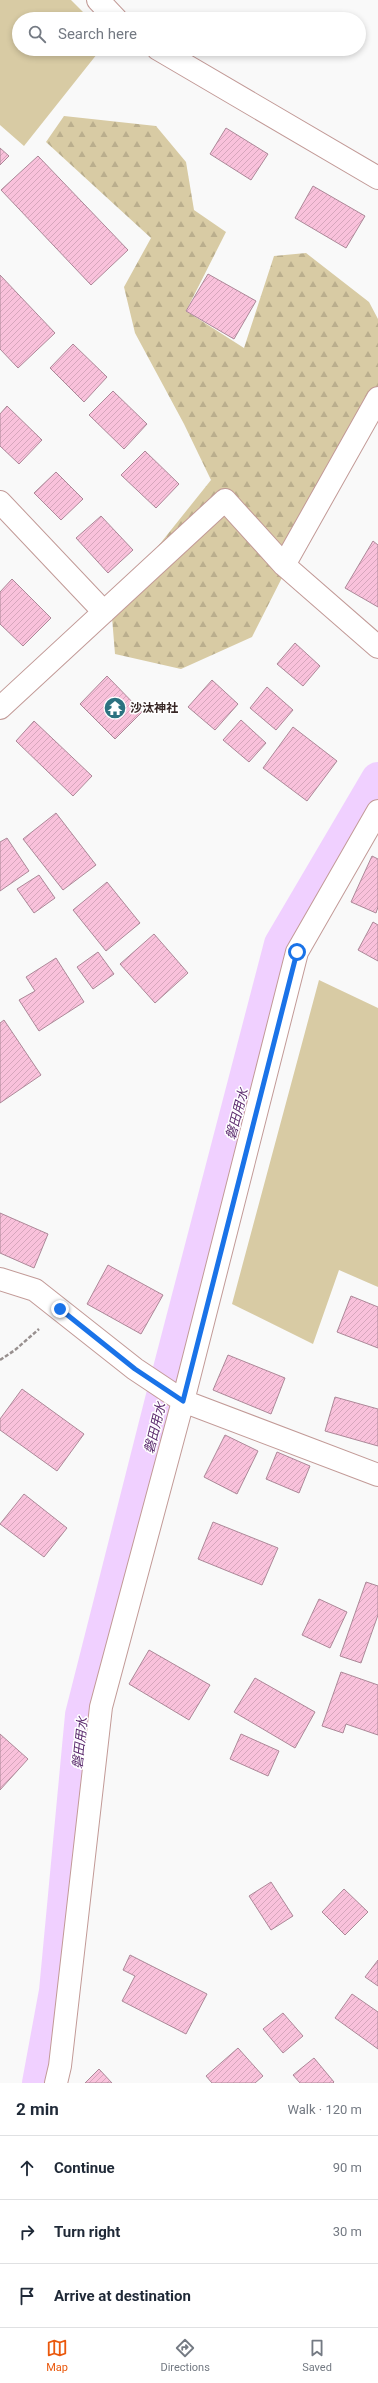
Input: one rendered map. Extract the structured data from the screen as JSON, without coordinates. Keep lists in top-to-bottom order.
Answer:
{
  "water": ["磐田用水"],
  "places": {
    "temple": ["沙汰神社"]
  },
  "page": {
    "search": "Search here",
    "heading": ["2 min", "Walk · 120 m"],
    "list": [
      ["Continue", "90 m"],
      ["Turn right", "30 m"],
      "Arrive at destination"
    ],
    "nav": ["Map", "Directions", "Saved"]
  }
}
